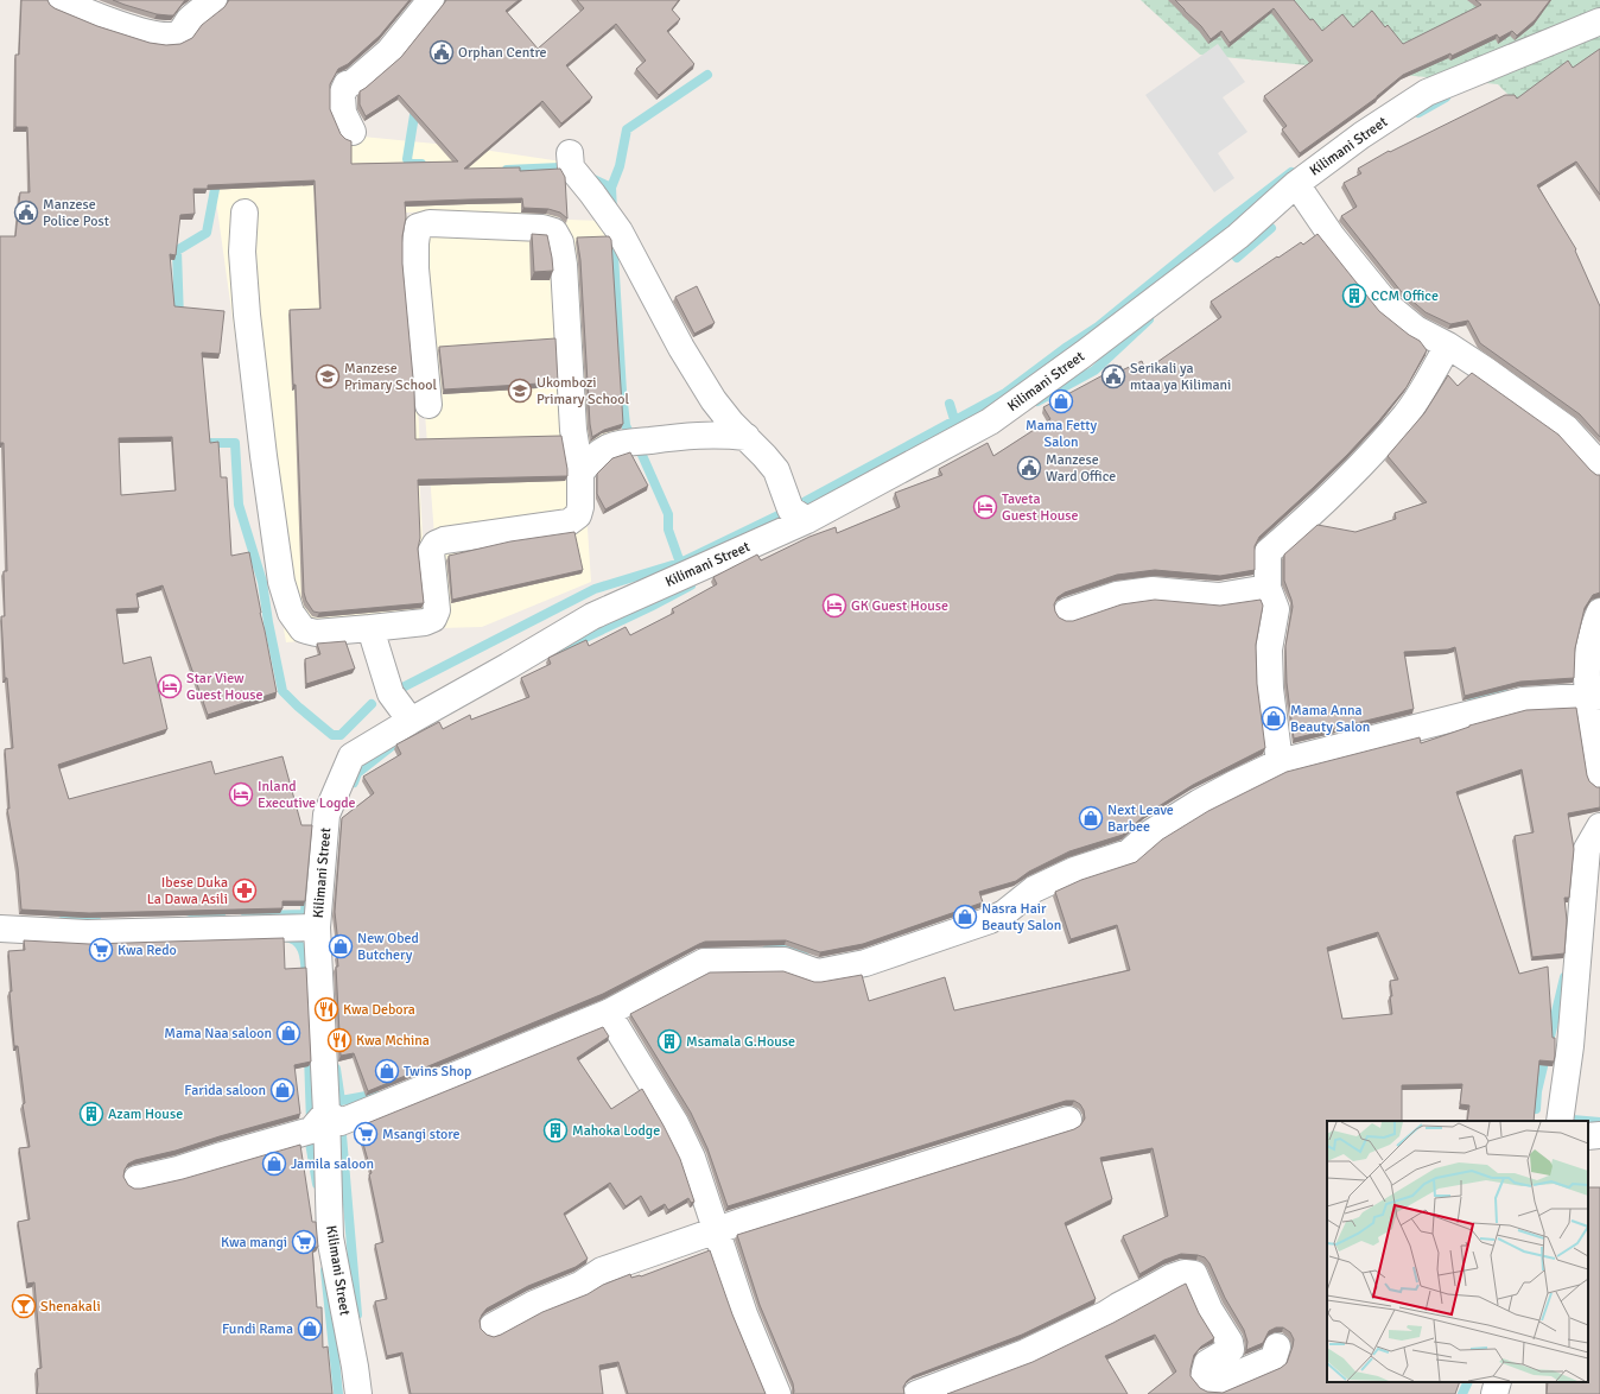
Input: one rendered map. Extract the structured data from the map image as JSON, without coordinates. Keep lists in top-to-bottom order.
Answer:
{
  "streets": {
    "street": ["Kilimani Street"]
  },
  "places": {
    "public building": [
      "Orphan Centre",
      "Manzese Police Post",
      "Serikali ya mtaa ya Kilimani",
      "Manzese Ward Office"
    ],
    "building": [
      "CCM Office",
      "Msamala G.House",
      "Azam House",
      "Mahoka Lodge"
    ],
    "school or university": ["Manzese Primary School", "Ukombozi Primary School"],
    "shop": [
      "Mama Fetty Salon",
      "Mama Anna Beauty Salon",
      "Next Leave Barbee",
      "Nasra Hair Beauty Salon",
      "New Obed Butchery",
      "Mama Naa saloon",
      "Twins Shop",
      "Farida saloon",
      "Jamila saloon",
      "Fundi Rama"
    ],
    "hotel": [
      "Taveta Guest House",
      "GK Guest House",
      "Star View Guest House",
      "Inland Executive Logde"
    ],
    "pharmacy": ["Ibese Duka La Dawa Asili"],
    "supermarket": ["Kwa Redo", "Msangi store", "Kwa mangi"],
    "restaurant": ["Kwa Debora", "Kwa Mchina"],
    "bar": ["Shenakali"]
  }
}
